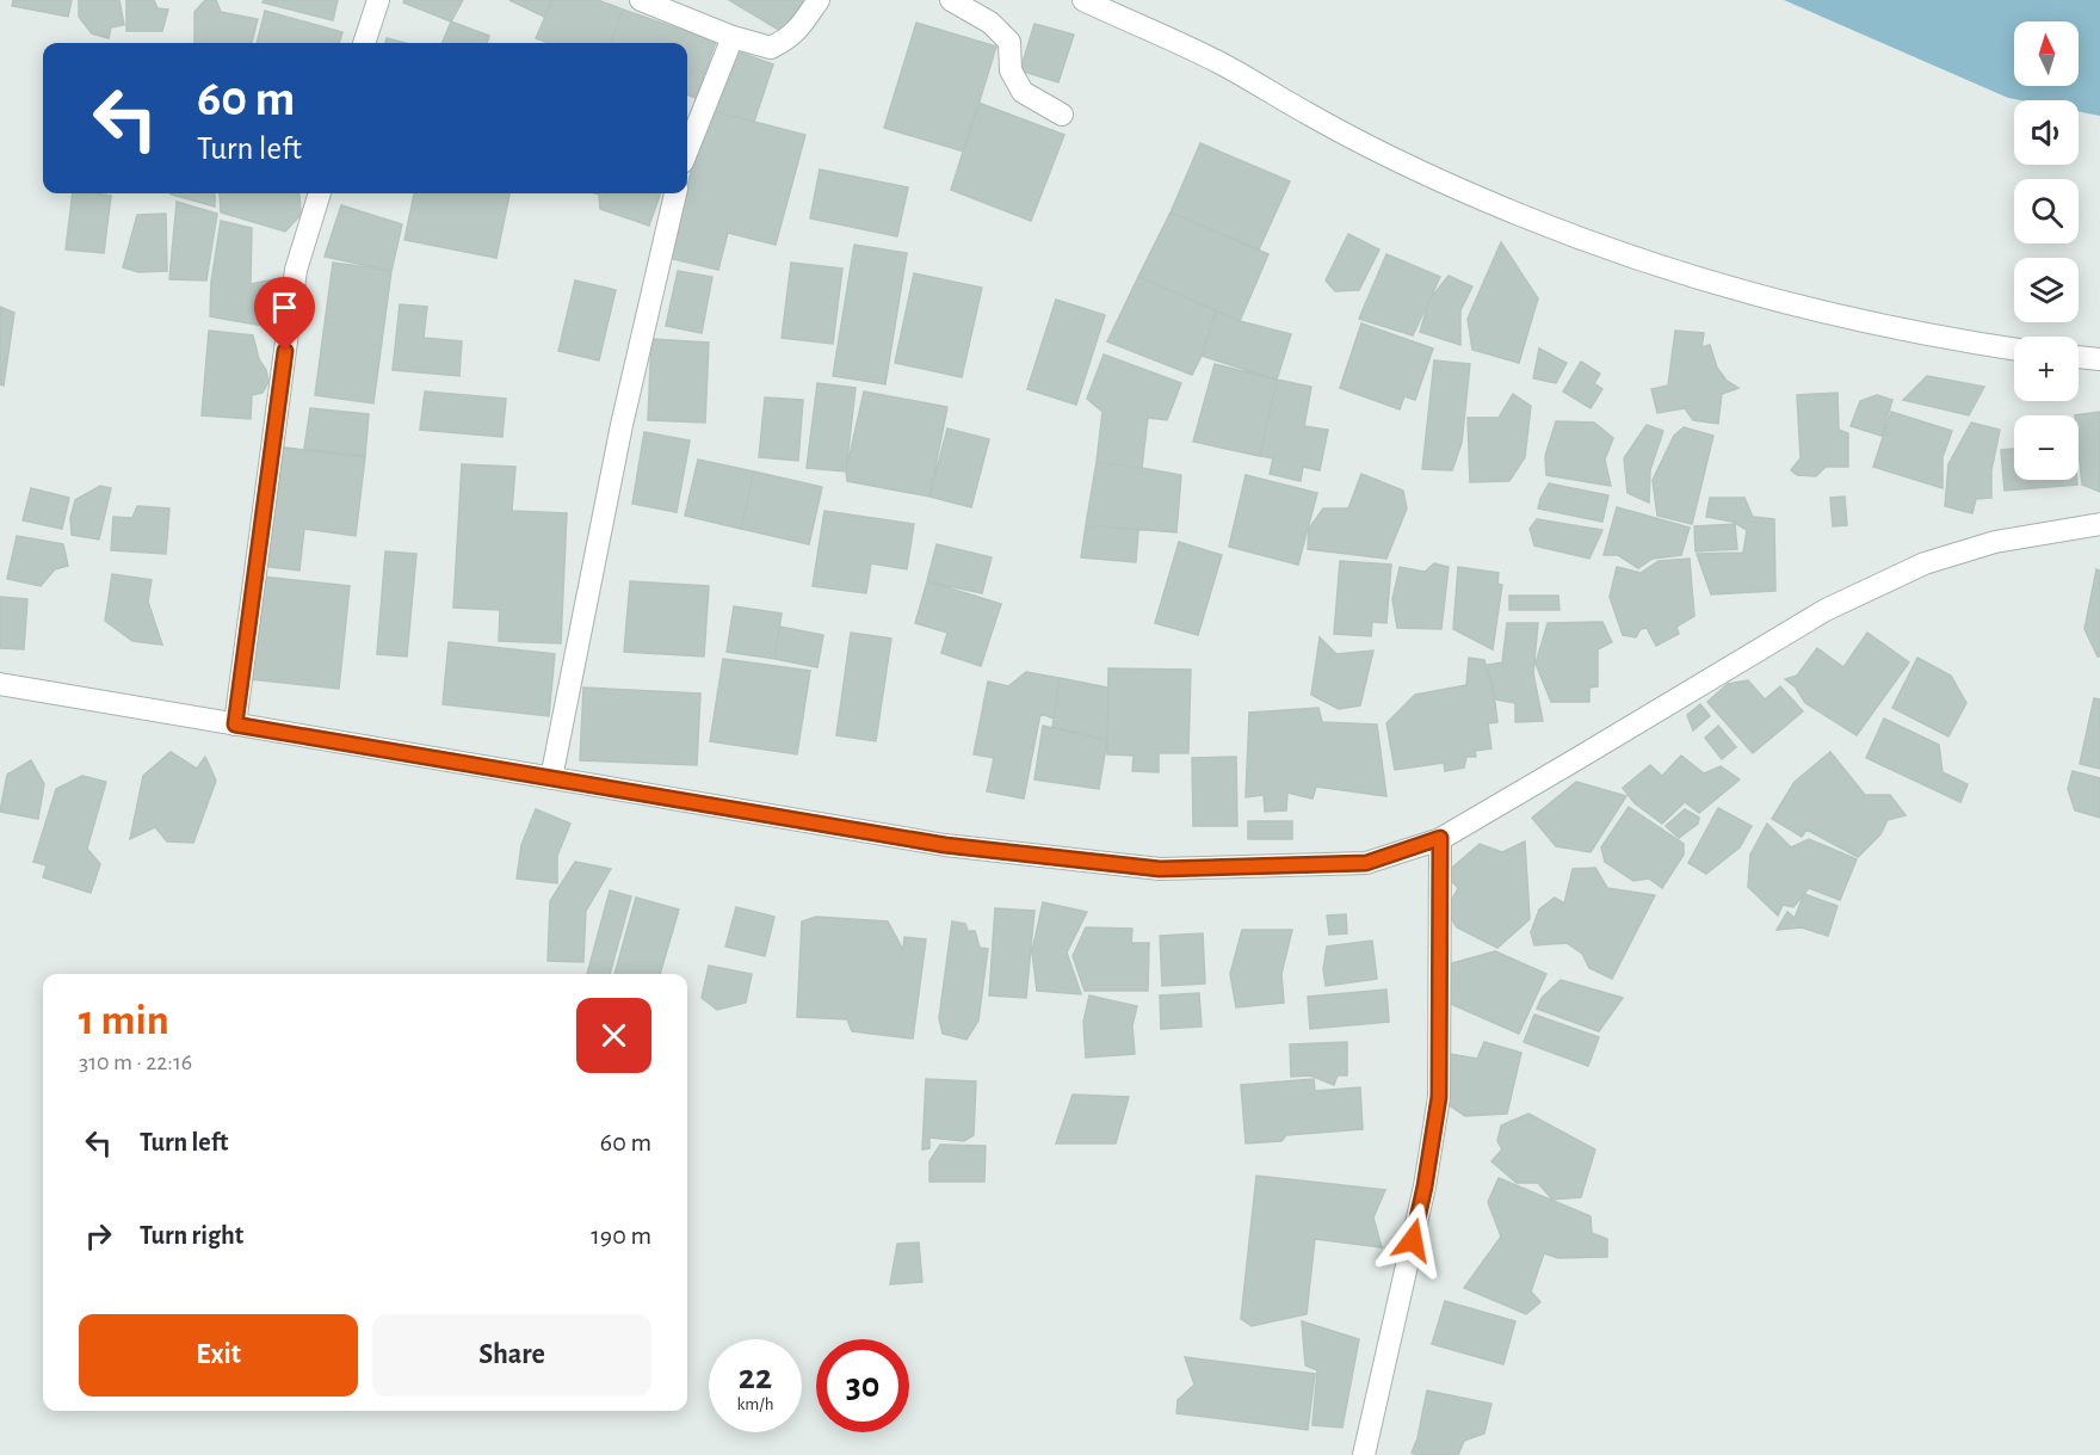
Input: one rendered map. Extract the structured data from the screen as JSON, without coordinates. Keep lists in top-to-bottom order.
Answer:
{
  "north": "top",
  "page": {
    "map_buttons": ["+", "−"],
    "turn": ["60 m", "Turn left"],
    "heading": ["1 min", "310 m · 22:16"],
    "list": [
      {
        "name": "Turn left",
        "value": "60 m"
      },
      {
        "name": "Turn right",
        "value": "190 m"
      }
    ],
    "buttons": ["Exit", "Share"],
    "speed": "22 km/h",
    "limit": "30"
  }
}
